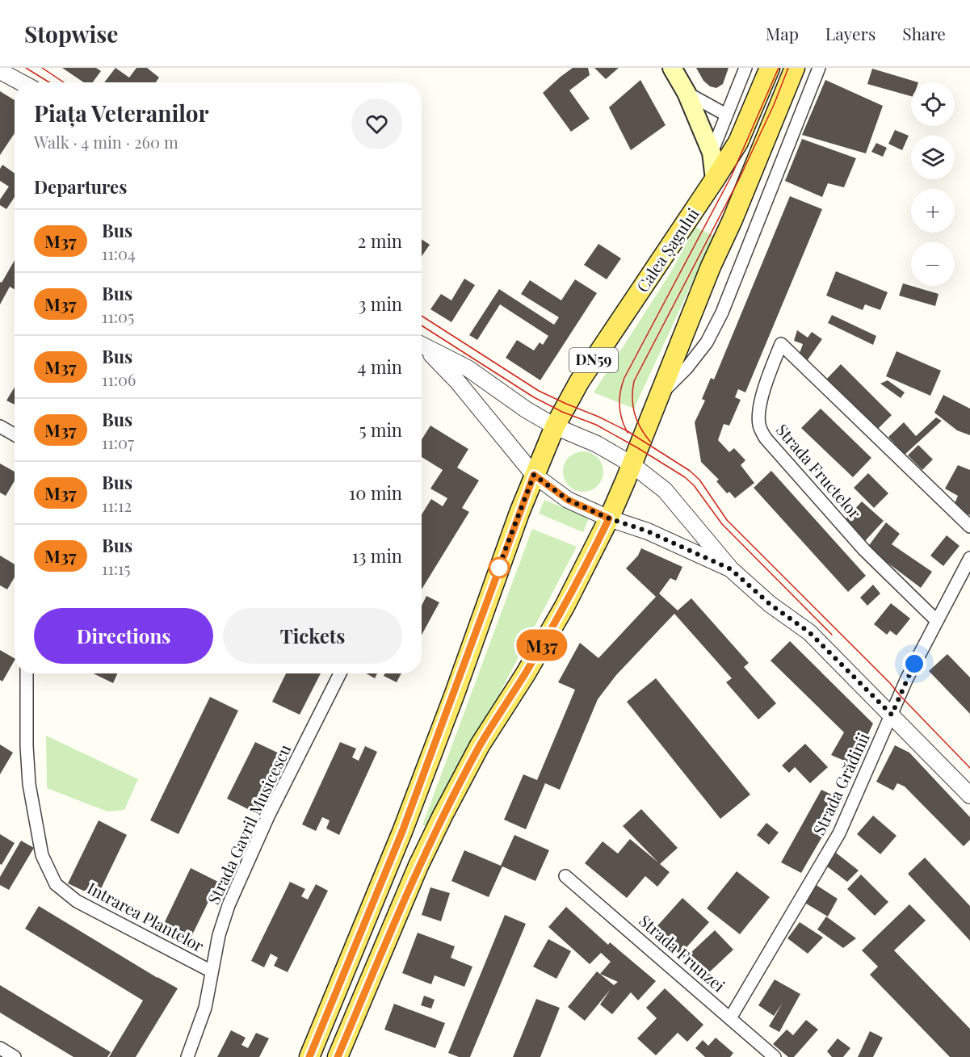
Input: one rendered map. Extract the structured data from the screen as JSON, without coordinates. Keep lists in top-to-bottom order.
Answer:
{
  "streets": {
    "main road": ["Calea Șagului", "DN59"],
    "street": [
      "Strada Fructelor",
      "Strada Grădinii",
      "Strada Gavril Musicescu",
      "Intrarea Plantelor",
      "Strada Frunzei"
    ]
  },
  "crossings": [
    ["Calea Șagului", "DN59"],
    ["Strada Fructelor", "Strada Grădinii"],
    ["Strada Grădinii", "Strada Frunzei"],
    ["Strada Gavril Musicescu", "Intrarea Plantelor"]
  ],
  "lines": ["bus line M37"],
  "page": {
    "header": "Stopwise",
    "nav": ["Map", "Layers", "Share"],
    "on_map": "M37",
    "map_buttons": ["+", "−"],
    "heading": [
      ["Piața Veteranilor", "Walk · 4 min · 260 m"],
      "Departures"
    ],
    "list": [
      {
        "mark": "M37",
        "name": "Bus",
        "note": "11:04",
        "value": "2 min"
      },
      {
        "mark": "M37",
        "name": "Bus",
        "note": "11:05",
        "value": "3 min"
      },
      {
        "mark": "M37",
        "name": "Bus",
        "note": "11:06",
        "value": "4 min"
      },
      {
        "mark": "M37",
        "name": "Bus",
        "note": "11:07",
        "value": "5 min"
      },
      {
        "mark": "M37",
        "name": "Bus",
        "note": "11:12",
        "value": "10 min"
      },
      {
        "mark": "M37",
        "name": "Bus",
        "note": "11:15",
        "value": "13 min"
      }
    ],
    "buttons": ["Directions", "Tickets"]
  }
}
